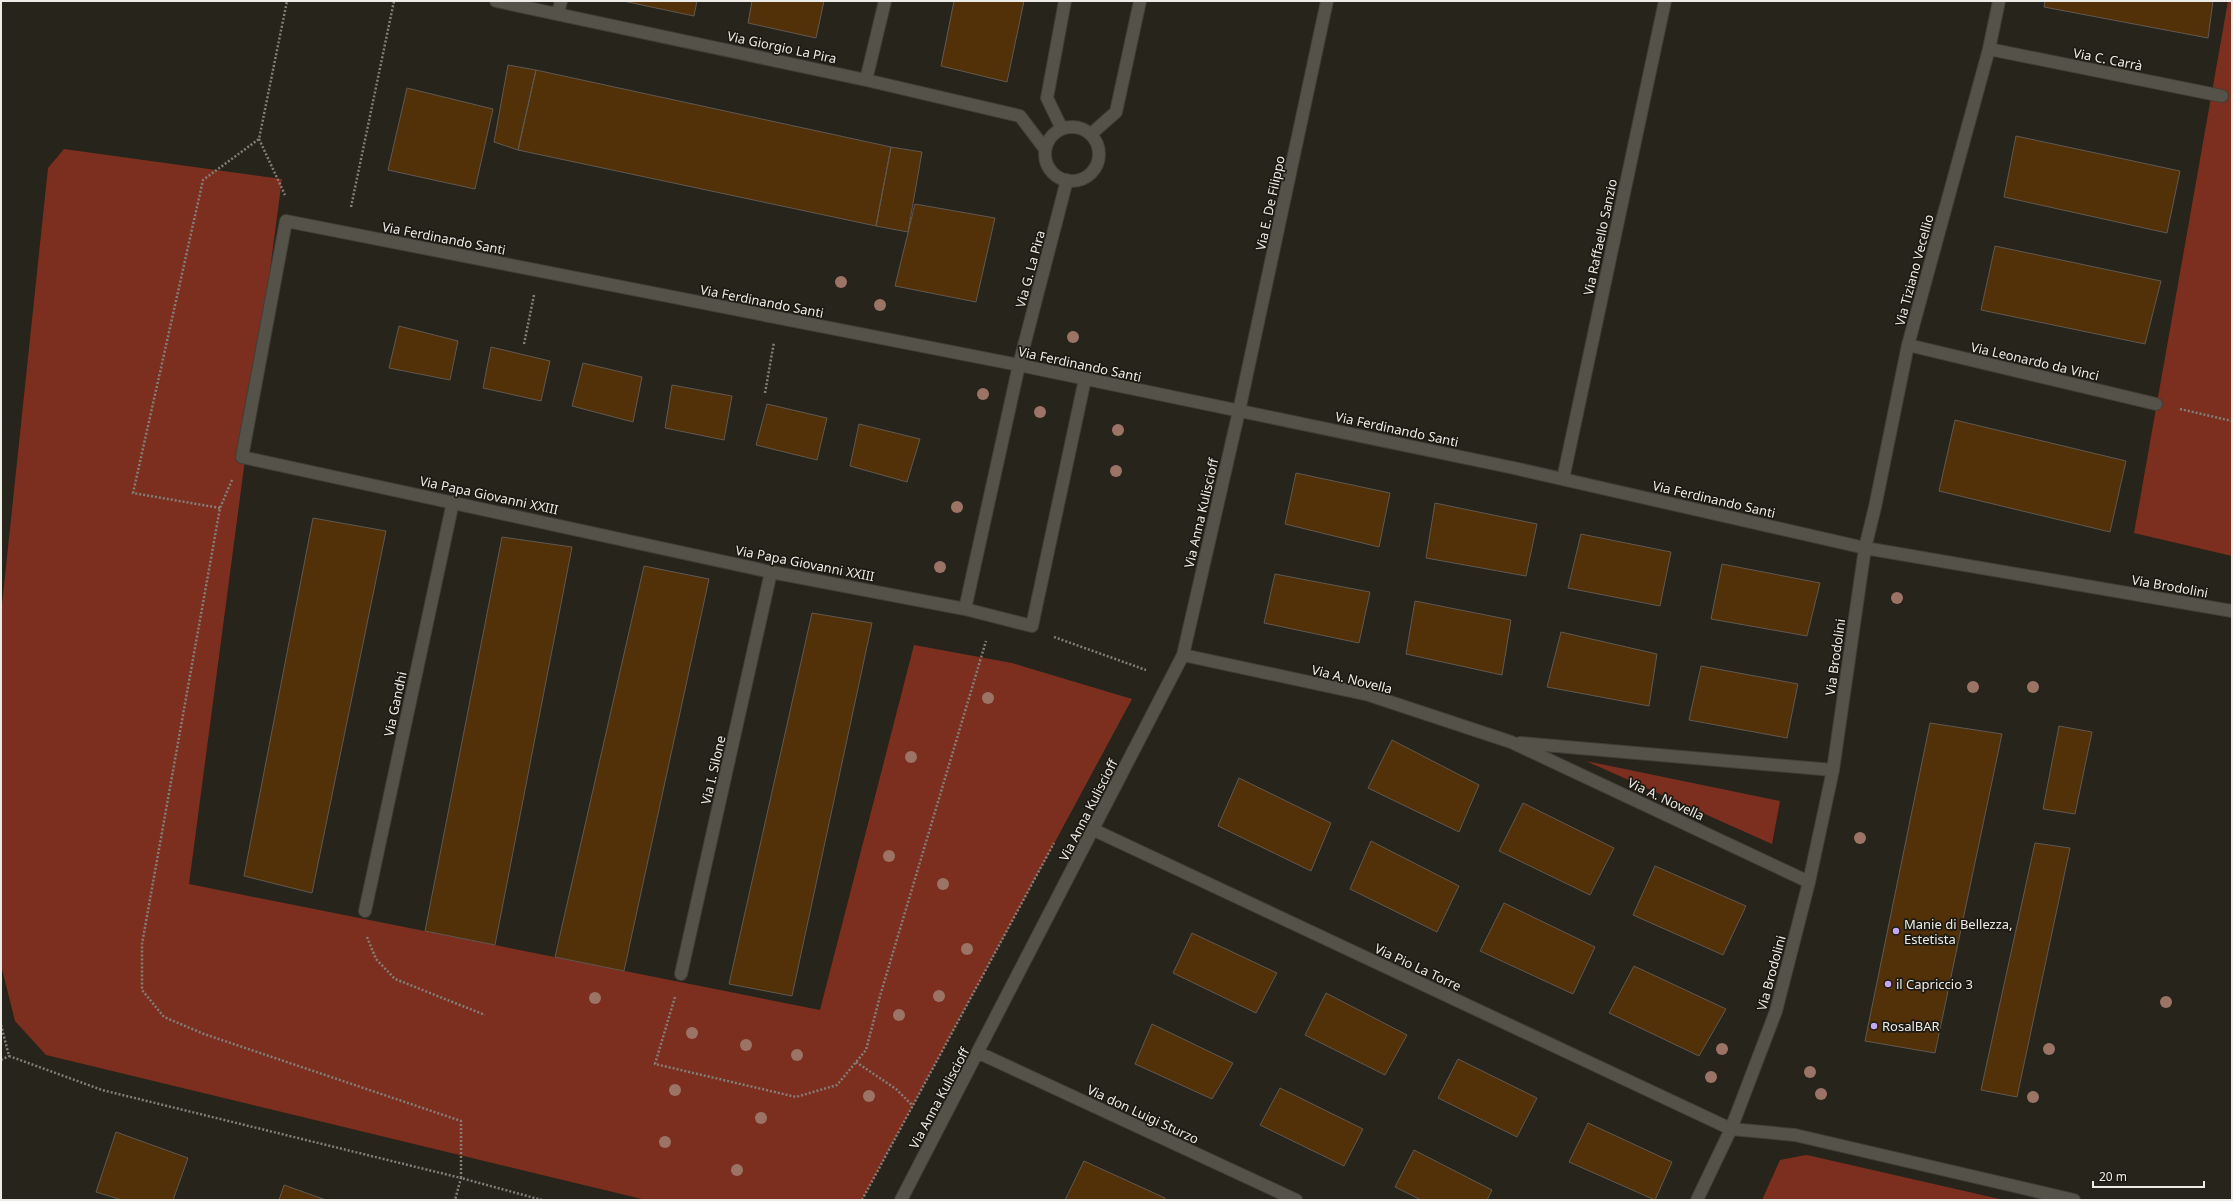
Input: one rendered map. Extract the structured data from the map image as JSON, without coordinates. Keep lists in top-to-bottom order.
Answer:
{
  "streets": {
    "street": [
      "Via Giorgio La Pira",
      "Via C. Carrà",
      "Via E. De Filippo",
      "Via Raffaello Sanzio",
      "Via Ferdinando Santi",
      "Via G. La Pira",
      "Via Tiziano Vecellio",
      "Via Leonardo da Vinci",
      "Via Papa Giovanni XXIII",
      "Via Anna Kuliscioff",
      "Via Brodolini",
      "Via A. Novella",
      "Via Gandhi",
      "Via I. Silone",
      "Via Pio La Torre",
      "Via don Luigi Sturzo"
    ]
  },
  "crossings": [
    ["Via Giorgio La Pira", "Via G. La Pira"],
    ["Via C. Carrà", "Via Tiziano Vecellio"],
    ["Via E. De Filippo", "Via Ferdinando Santi"],
    ["Via E. De Filippo", "Via Anna Kuliscioff"],
    ["Via Raffaello Sanzio", "Via Ferdinando Santi"],
    ["Via Ferdinando Santi", "Via G. La Pira"],
    ["Via Ferdinando Santi", "Via Tiziano Vecellio"],
    ["Via Ferdinando Santi", "Via Papa Giovanni XXIII"],
    ["Via Ferdinando Santi", "Via Anna Kuliscioff"],
    ["Via Ferdinando Santi", "Via Brodolini"],
    ["Via Tiziano Vecellio", "Via Leonardo da Vinci"],
    ["Via Tiziano Vecellio", "Via Brodolini"],
    ["Via Papa Giovanni XXIII", "Via Gandhi"],
    ["Via Papa Giovanni XXIII", "Via I. Silone"],
    ["Via Anna Kuliscioff", "Via A. Novella"],
    ["Via Anna Kuliscioff", "Via Pio La Torre"],
    ["Via Anna Kuliscioff", "Via don Luigi Sturzo"],
    ["Via Brodolini", "Via A. Novella"],
    ["Via Brodolini", "Via Pio La Torre"]
  ],
  "places": ["Manie di Bellezza, Estetista", "il Capriccio 3", "RosalBAR"],
  "scale_bar": "20 m"
}
